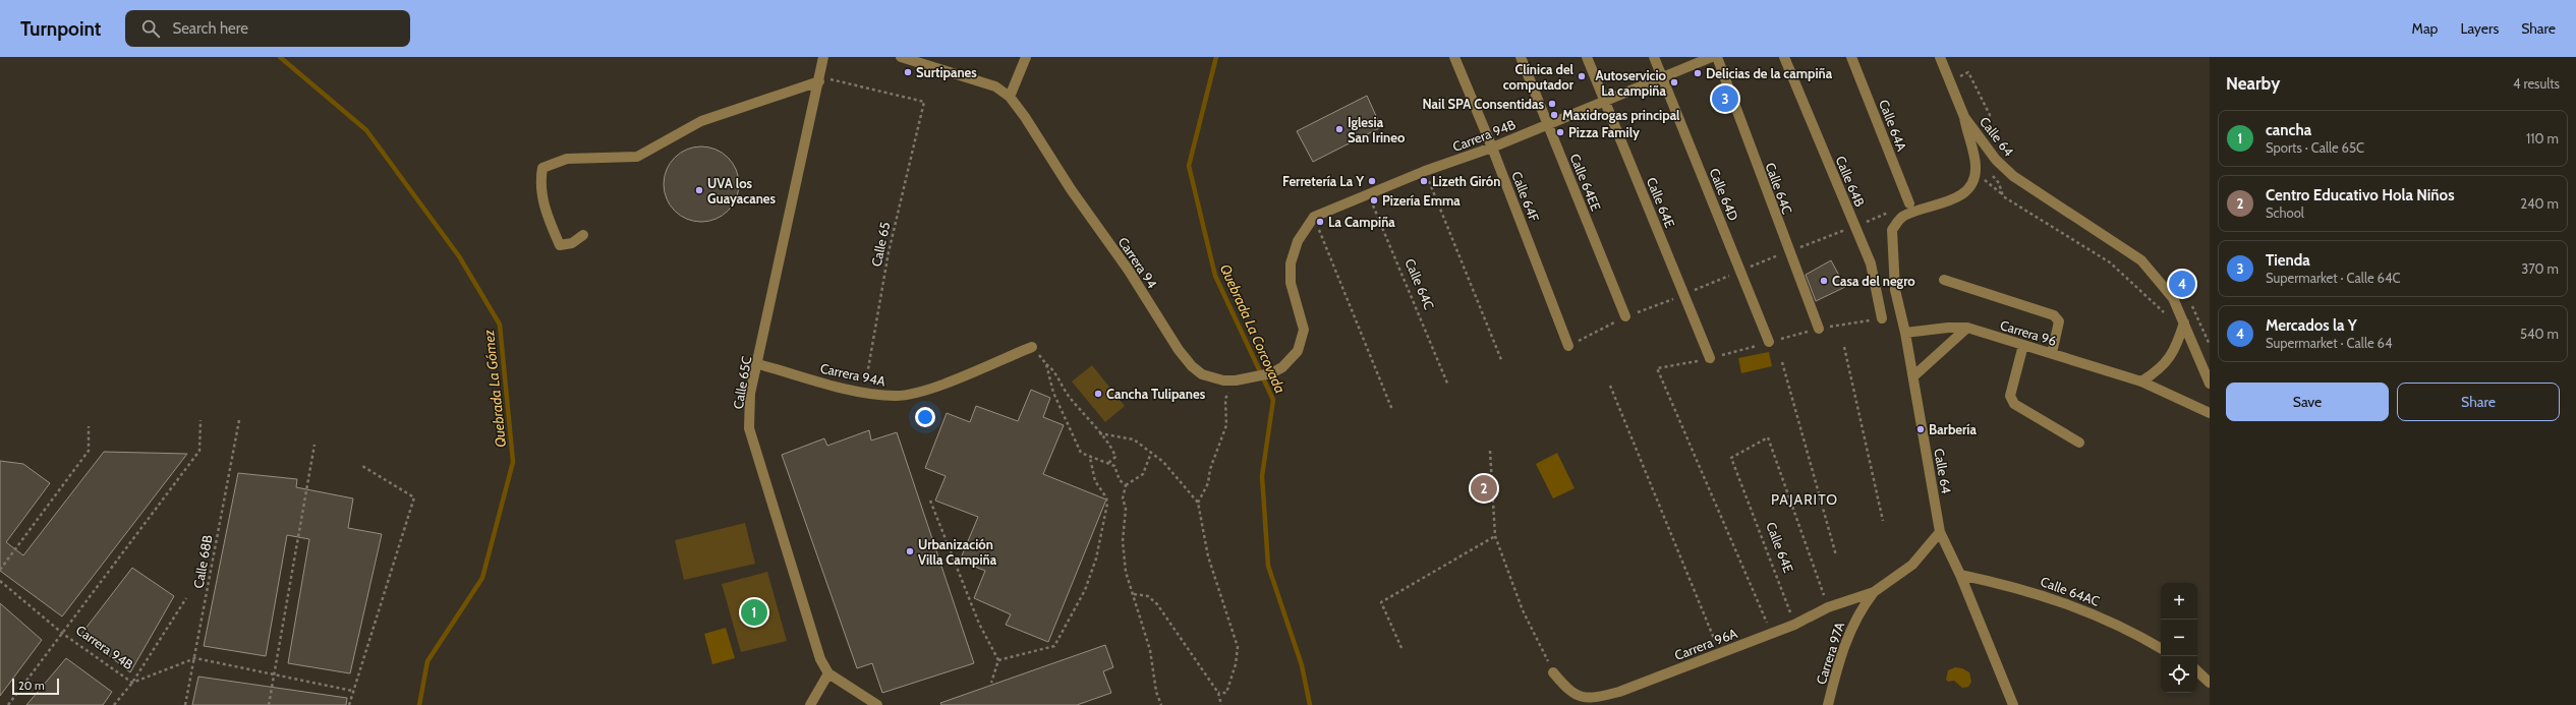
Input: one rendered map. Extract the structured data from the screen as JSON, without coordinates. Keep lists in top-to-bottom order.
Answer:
{
  "streets": {
    "street": [
      "Calle 64A",
      "Carrera 94B",
      "Calle 64",
      "Calle 64B",
      "Calle 64EE",
      "Calle 64C",
      "Calle 64D",
      "Calle 64F",
      "Calle 64E",
      "Carrera 94",
      "Carrera 96",
      "Carrera 94A",
      "Calle 65C",
      "Calle 64AC",
      "Carrera 96A",
      "Carrera 97A"
    ],
    "path": ["Calle 65", "Calle 68B"]
  },
  "crossings": [
    ["Carrera 94B", "Calle 64EE"],
    ["Carrera 94B", "Calle 64C"],
    ["Carrera 94B", "Calle 64D"],
    ["Carrera 94B", "Calle 64F"],
    ["Carrera 94B", "Calle 64E"],
    ["Carrera 94B", "Carrera 94"],
    ["Carrera 94B", "Calle 68B"],
    ["Calle 64", "Carrera 96"],
    ["Calle 64", "Calle 64AC"],
    ["Calle 64E", "Carrera 96A"],
    ["Calle 65", "Carrera 94A"],
    ["Calle 65", "Calle 65C"],
    ["Carrera 94A", "Calle 65C"],
    ["Carrera 96A", "Carrera 97A"]
  ],
  "districts": ["PAJARITO"],
  "water": ["Quebrada La Corcovada", "Quebrada La Gómez"],
  "places": [
    "Surtipanes",
    "Delicias de la campiña",
    "Clínica del computador",
    "Autoservicio La campiña",
    "Nail SPA Consentidas",
    "Maxidrogas principal",
    "Iglesia San Irineo",
    "Pizza Family",
    "Ferretería La Y",
    "Lizeth Girón",
    "UVA los Guayacanes",
    "Pizería Emma",
    "La Campiña",
    "Casa del negro",
    "Cancha Tulipanes",
    "Barbería",
    "Urbanización Villa Campiña"
  ],
  "scale_bar": "20 m",
  "page": {
    "header": "Turnpoint",
    "search": "Search here",
    "nav": ["Map", "Layers", "Share"],
    "heading": ["Nearby", "4 results"],
    "pins": [
      "3",
      "4",
      "2",
      "1"
    ],
    "list": [
      {
        "mark": "1",
        "name": "cancha",
        "note": "Sports · Calle 65C",
        "value": "110 m"
      },
      {
        "mark": "2",
        "name": "Centro Educativo Hola Niños",
        "note": "School",
        "value": "240 m"
      },
      {
        "mark": "3",
        "name": "Tienda",
        "note": "Supermarket · Calle 64C",
        "value": "370 m"
      },
      {
        "mark": "4",
        "name": "Mercados la Y",
        "note": "Supermarket · Calle 64",
        "value": "540 m"
      }
    ],
    "buttons": ["Save", "Share"],
    "map_buttons": ["+", "−"],
    "scale": "20 m"
  }
}
